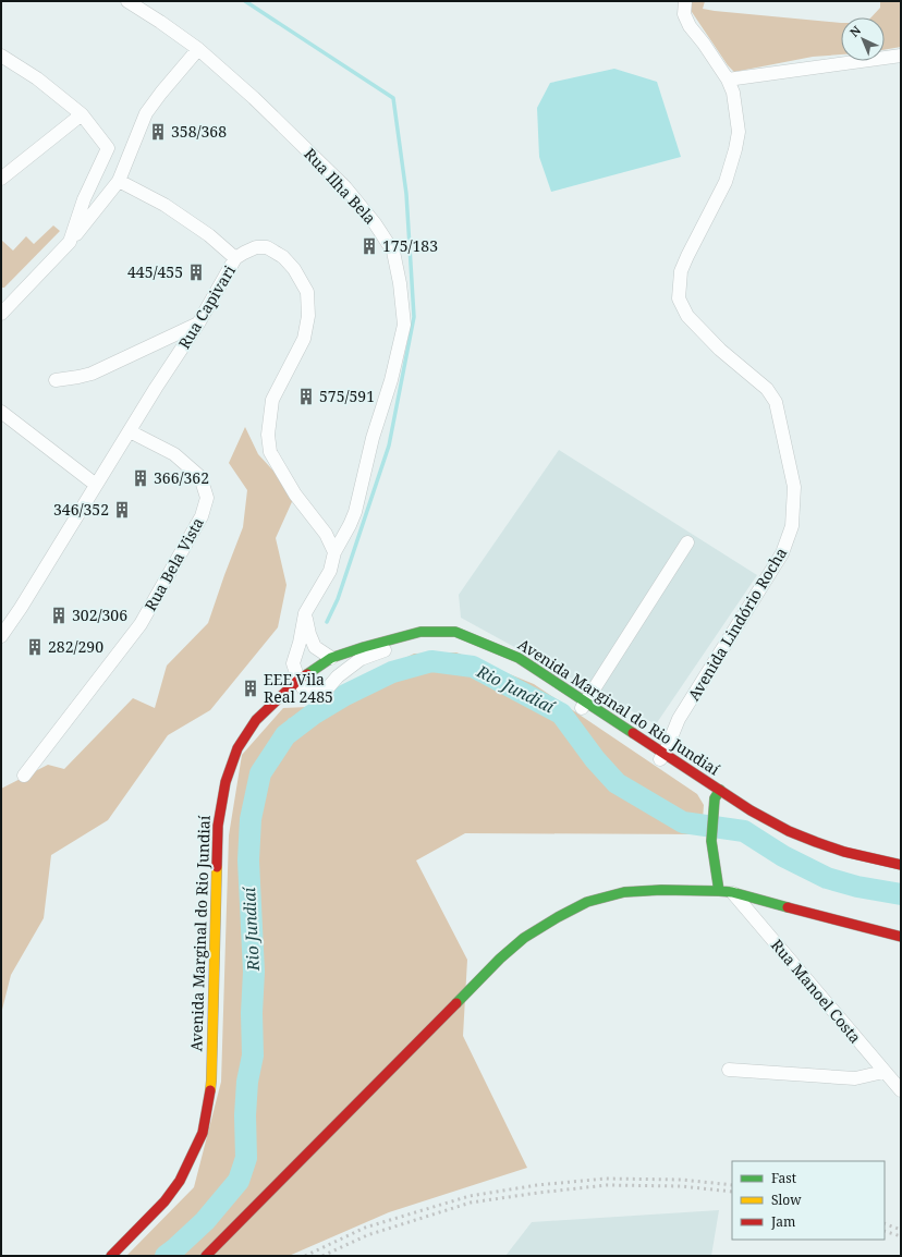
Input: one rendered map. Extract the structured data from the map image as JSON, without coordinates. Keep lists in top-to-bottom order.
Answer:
{
  "streets": {
    "main road": ["Avenida Marginal do Rio Jundiaí"],
    "street": [
      "Rua Ilha Bela",
      "Rua Capivari",
      "Rua Bela Vista",
      "Avenida Lindório Rocha",
      "Rua Manoel Costa"
    ]
  },
  "crossings": [
    ["Rua Ilha Bela", "Rua Capivari"],
    ["Rua Ilha Bela", "Avenida Marginal do Rio Jundiaí"],
    ["Rua Capivari", "Rua Bela Vista"]
  ],
  "water": ["Rio Jundiaí"],
  "places": {
    "building": [
      "358/368",
      "175/183",
      "445/455",
      "575/591",
      "366/362",
      "346/352",
      "302/306",
      "282/290",
      "EEE Vila Real 2485"
    ]
  },
  "legend": ["Fast", "Slow", "Jam"],
  "north": "top left"
}
